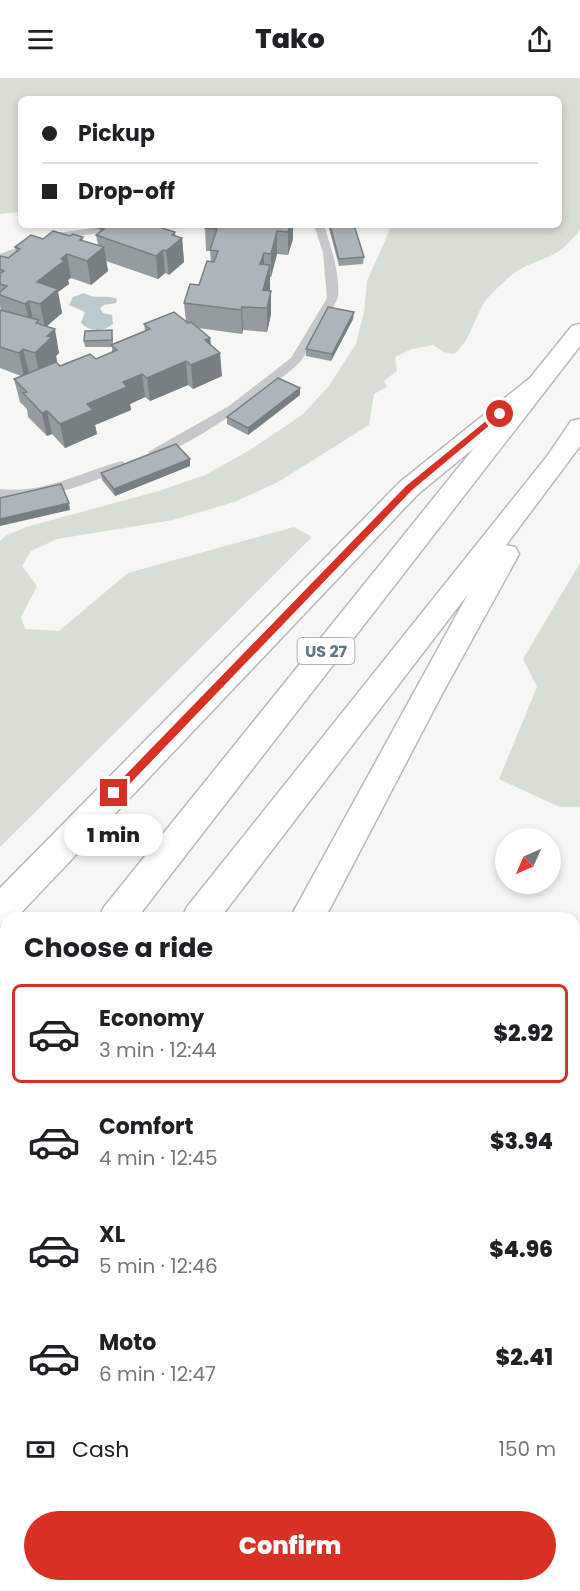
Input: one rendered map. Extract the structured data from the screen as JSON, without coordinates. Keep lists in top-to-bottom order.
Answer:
{
  "streets": {
    "highway": ["US 27"]
  },
  "north": "bottom left",
  "page": {
    "header": "Tako",
    "banner": ["Pickup", "Drop-off"],
    "bubble": "1 min",
    "heading": "Choose a ride",
    "list": [
      {
        "name": "Economy",
        "note": "3 min · 12:44",
        "value": "$2.92"
      },
      {
        "name": "Comfort",
        "note": "4 min · 12:45",
        "value": "$3.94"
      },
      {
        "name": "XL",
        "note": "5 min · 12:46",
        "value": "$4.96"
      },
      {
        "name": "Moto",
        "note": "6 min · 12:47",
        "value": "$2.41"
      }
    ],
    "pay": ["Cash", "150 m"],
    "buttons": "Confirm"
  }
}
